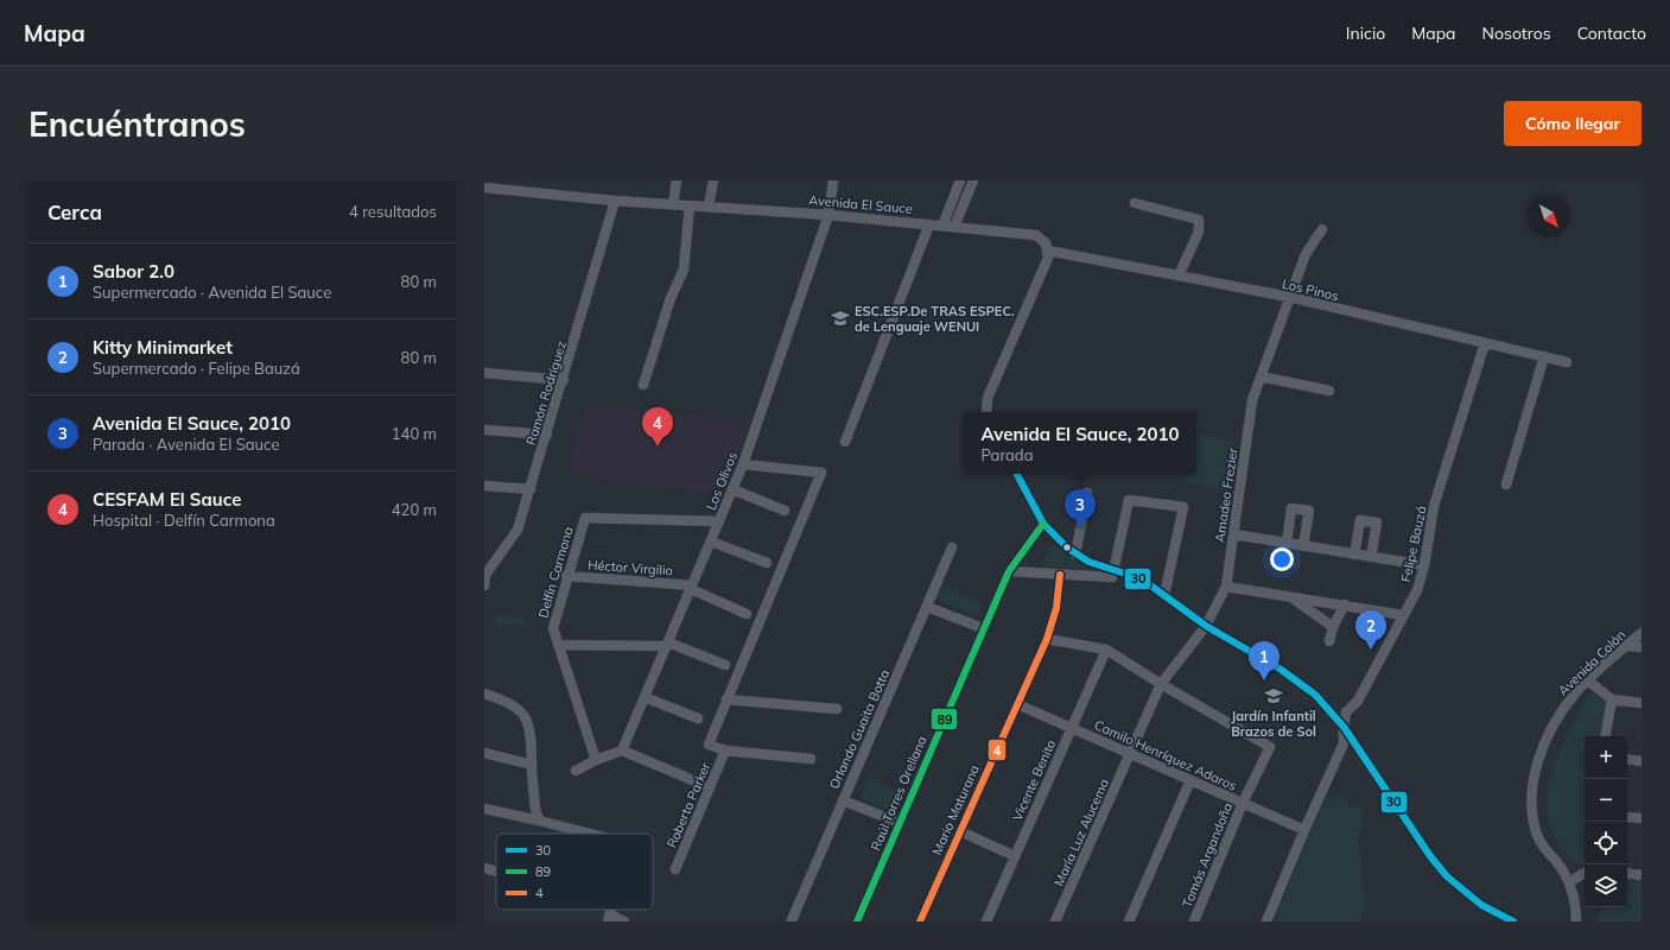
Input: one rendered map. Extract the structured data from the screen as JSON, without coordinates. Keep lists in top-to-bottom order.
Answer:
{
  "streets": {
    "street": [
      "Avenida El Sauce",
      "Los Pinos",
      "Ramón Rodríguez",
      "Los Olivos",
      "Amadeo Frezier",
      "Felipe Bauzá",
      "Héctor Virgilio",
      "Delfín Carmona",
      "Avenida Colón",
      "Orlando Guaita Botta",
      "Camilo Henríquez Adaros",
      "Vicente Benito",
      "Raúl Torres Orellana",
      "Roberto Parker",
      "Mario Maturana",
      "María Luz Alucema",
      "Tomás Argandoña"
    ]
  },
  "crossings": [
    ["Avenida El Sauce", "Los Pinos"],
    ["Avenida El Sauce", "Ramón Rodríguez"],
    ["Avenida El Sauce", "Los Olivos"],
    ["Los Pinos", "Amadeo Frezier"],
    ["Los Pinos", "Felipe Bauzá"],
    ["Los Olivos", "Héctor Virgilio"],
    ["Los Olivos", "Delfín Carmona"],
    ["Amadeo Frezier", "Camilo Henríquez Adaros"],
    ["Amadeo Frezier", "María Luz Alucema"],
    ["Amadeo Frezier", "Tomás Argandoña"],
    ["Felipe Bauzá", "Camilo Henríquez Adaros"],
    ["Héctor Virgilio", "Delfín Carmona"],
    ["Camilo Henríquez Adaros", "Vicente Benito"],
    ["Camilo Henríquez Adaros", "Mario Maturana"],
    ["Camilo Henríquez Adaros", "María Luz Alucema"],
    ["Camilo Henríquez Adaros", "Tomás Argandoña"]
  ],
  "places": {
    "school or university": ["ESC.ESP.De TRAS ESPEC. de Lenguaje WENUI", "Jardín Infantil Brazos de Sol"]
  },
  "lines": ["transit line 30", "transit line 89", "transit line 4"],
  "legend": ["30", "89", "4"],
  "north": "bottom right",
  "page": {
    "header": "Mapa",
    "nav": [
      "Inicio",
      "Mapa",
      "Nosotros",
      "Contacto"
    ],
    "buttons": "Cómo llegar",
    "title": "Encuéntranos",
    "heading": ["Cerca", "4 resultados"],
    "list": [
      {
        "mark": "1",
        "name": "Sabor 2.0",
        "note": "Supermercado · Avenida El Sauce",
        "value": "80 m"
      },
      {
        "mark": "2",
        "name": "Kitty Minimarket",
        "note": "Supermercado · Felipe Bauzá",
        "value": "80 m"
      },
      {
        "mark": "3",
        "name": "Avenida El Sauce, 2010",
        "note": "Parada · Avenida El Sauce",
        "value": "140 m"
      },
      {
        "mark": "4",
        "name": "CESFAM El Sauce",
        "note": "Hospital · Delfín Carmona",
        "value": "420 m"
      }
    ],
    "pins": [
      "4",
      "3",
      "2",
      "1"
    ],
    "popup": ["Avenida El Sauce, 2010", "Parada"],
    "map_buttons": ["+", "−"]
  }
}
